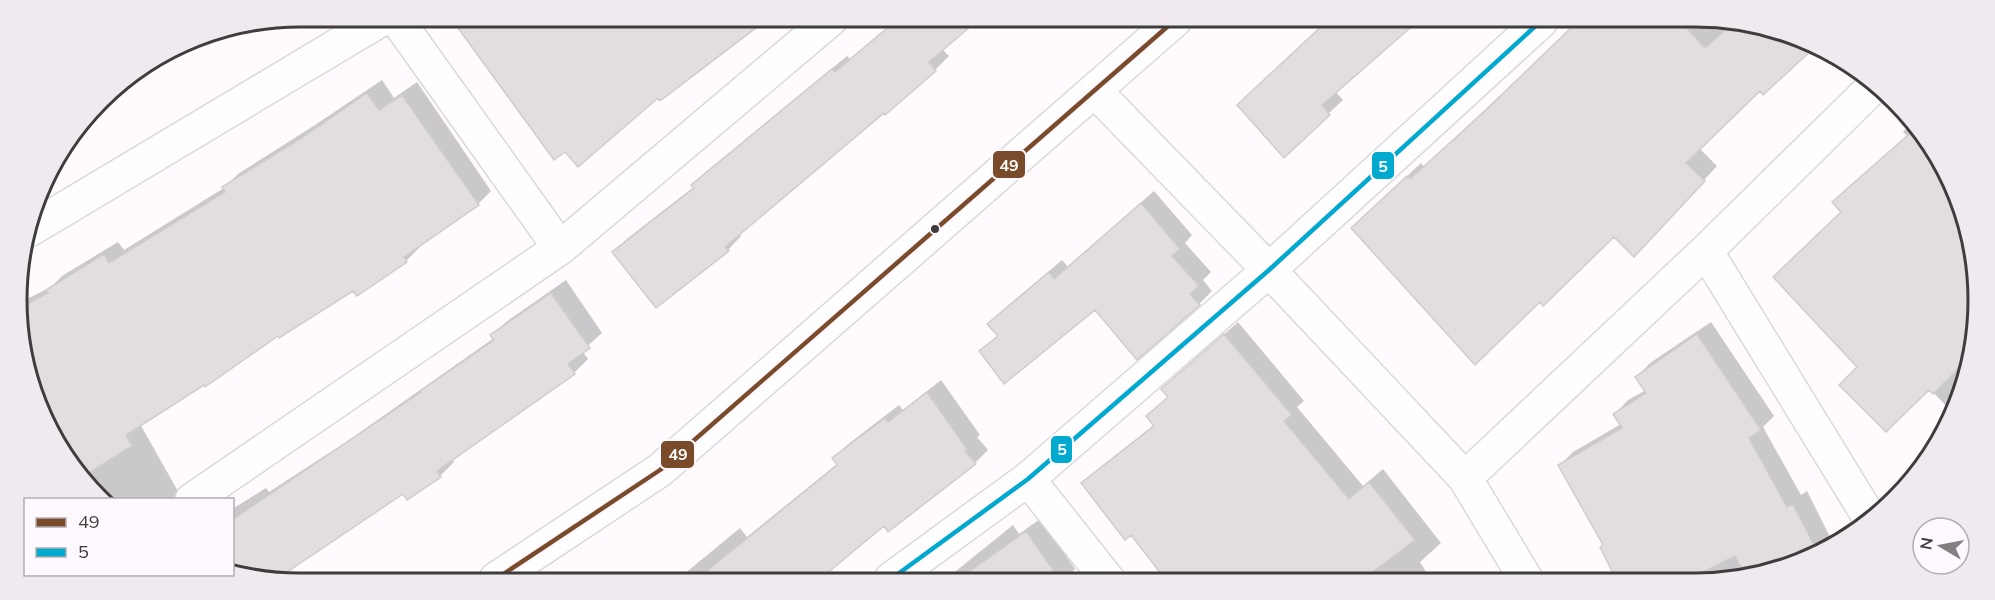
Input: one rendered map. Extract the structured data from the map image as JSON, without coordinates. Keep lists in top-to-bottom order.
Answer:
{
  "lines": ["transit line 49", "transit line 5"],
  "legend": ["49", "5"],
  "north": "left"
}
